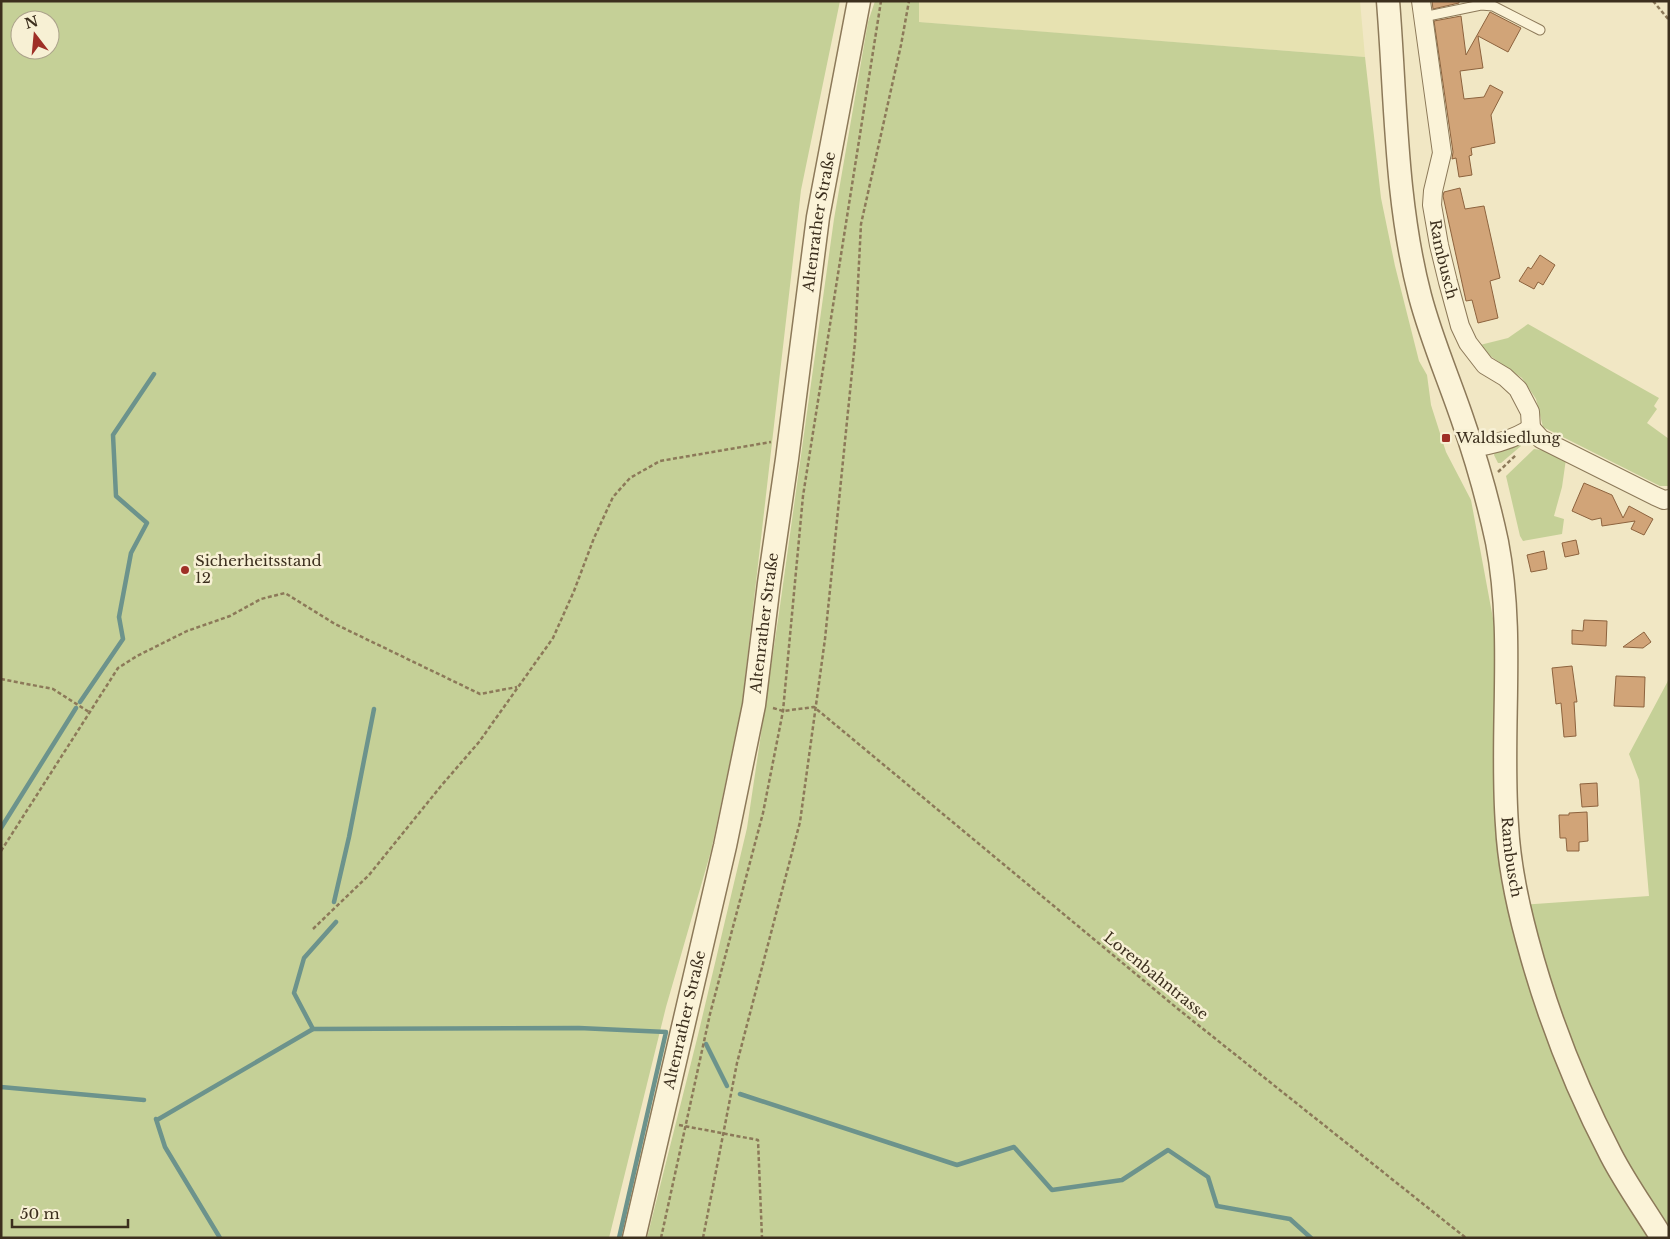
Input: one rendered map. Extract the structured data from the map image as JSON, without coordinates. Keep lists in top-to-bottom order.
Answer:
{
  "streets": {
    "street": ["Altenrather Straße", "Rambusch"],
    "path": ["Lorenbahntrasse"]
  },
  "places": {
    "transit": ["Waldsiedlung"],
    "other": ["Sicherheitsstand 12"]
  },
  "scale_bar": "50 m",
  "north": "top"
}
